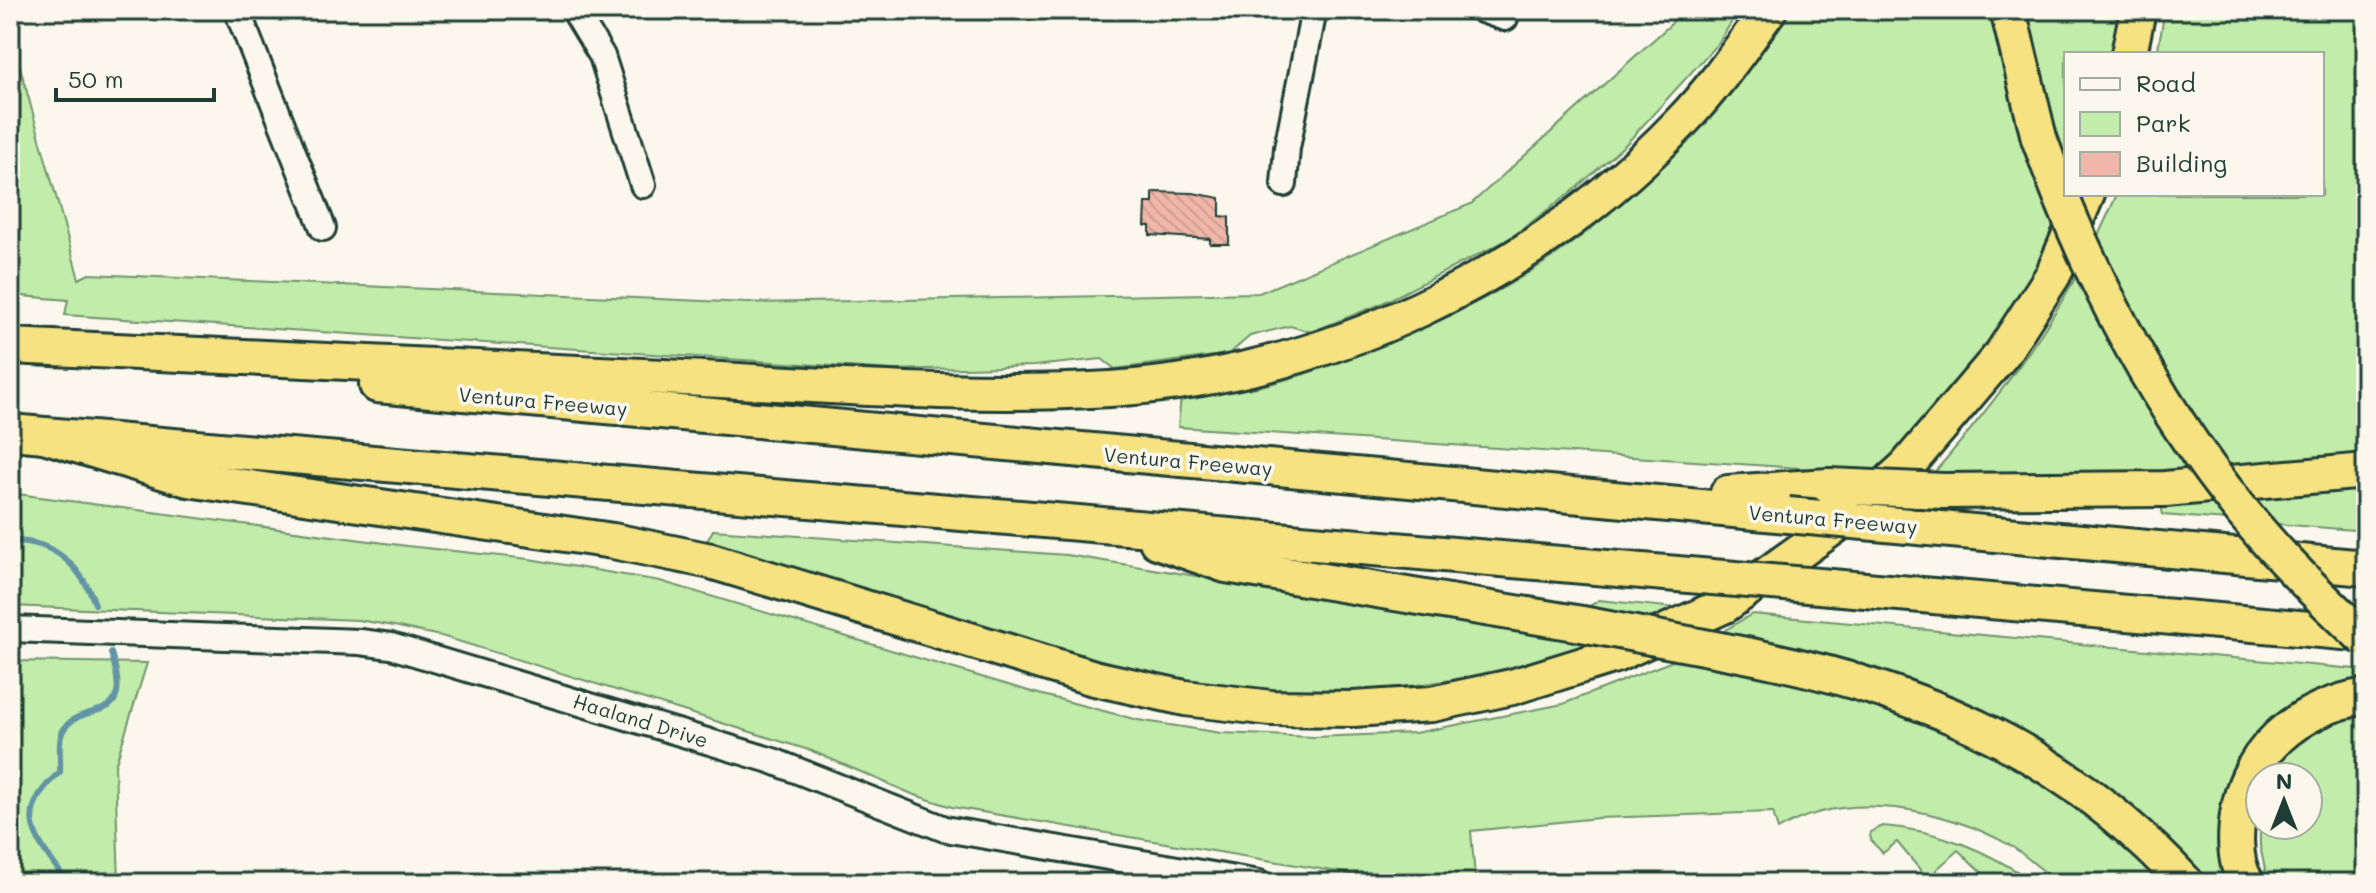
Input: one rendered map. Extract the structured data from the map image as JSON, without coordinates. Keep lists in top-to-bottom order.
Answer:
{
  "streets": {
    "highway": ["Ventura Freeway"],
    "street": ["Haaland Drive"]
  },
  "legend": ["Road", "Park", "Building"],
  "scale_bar": "50 m",
  "north": "top"
}
